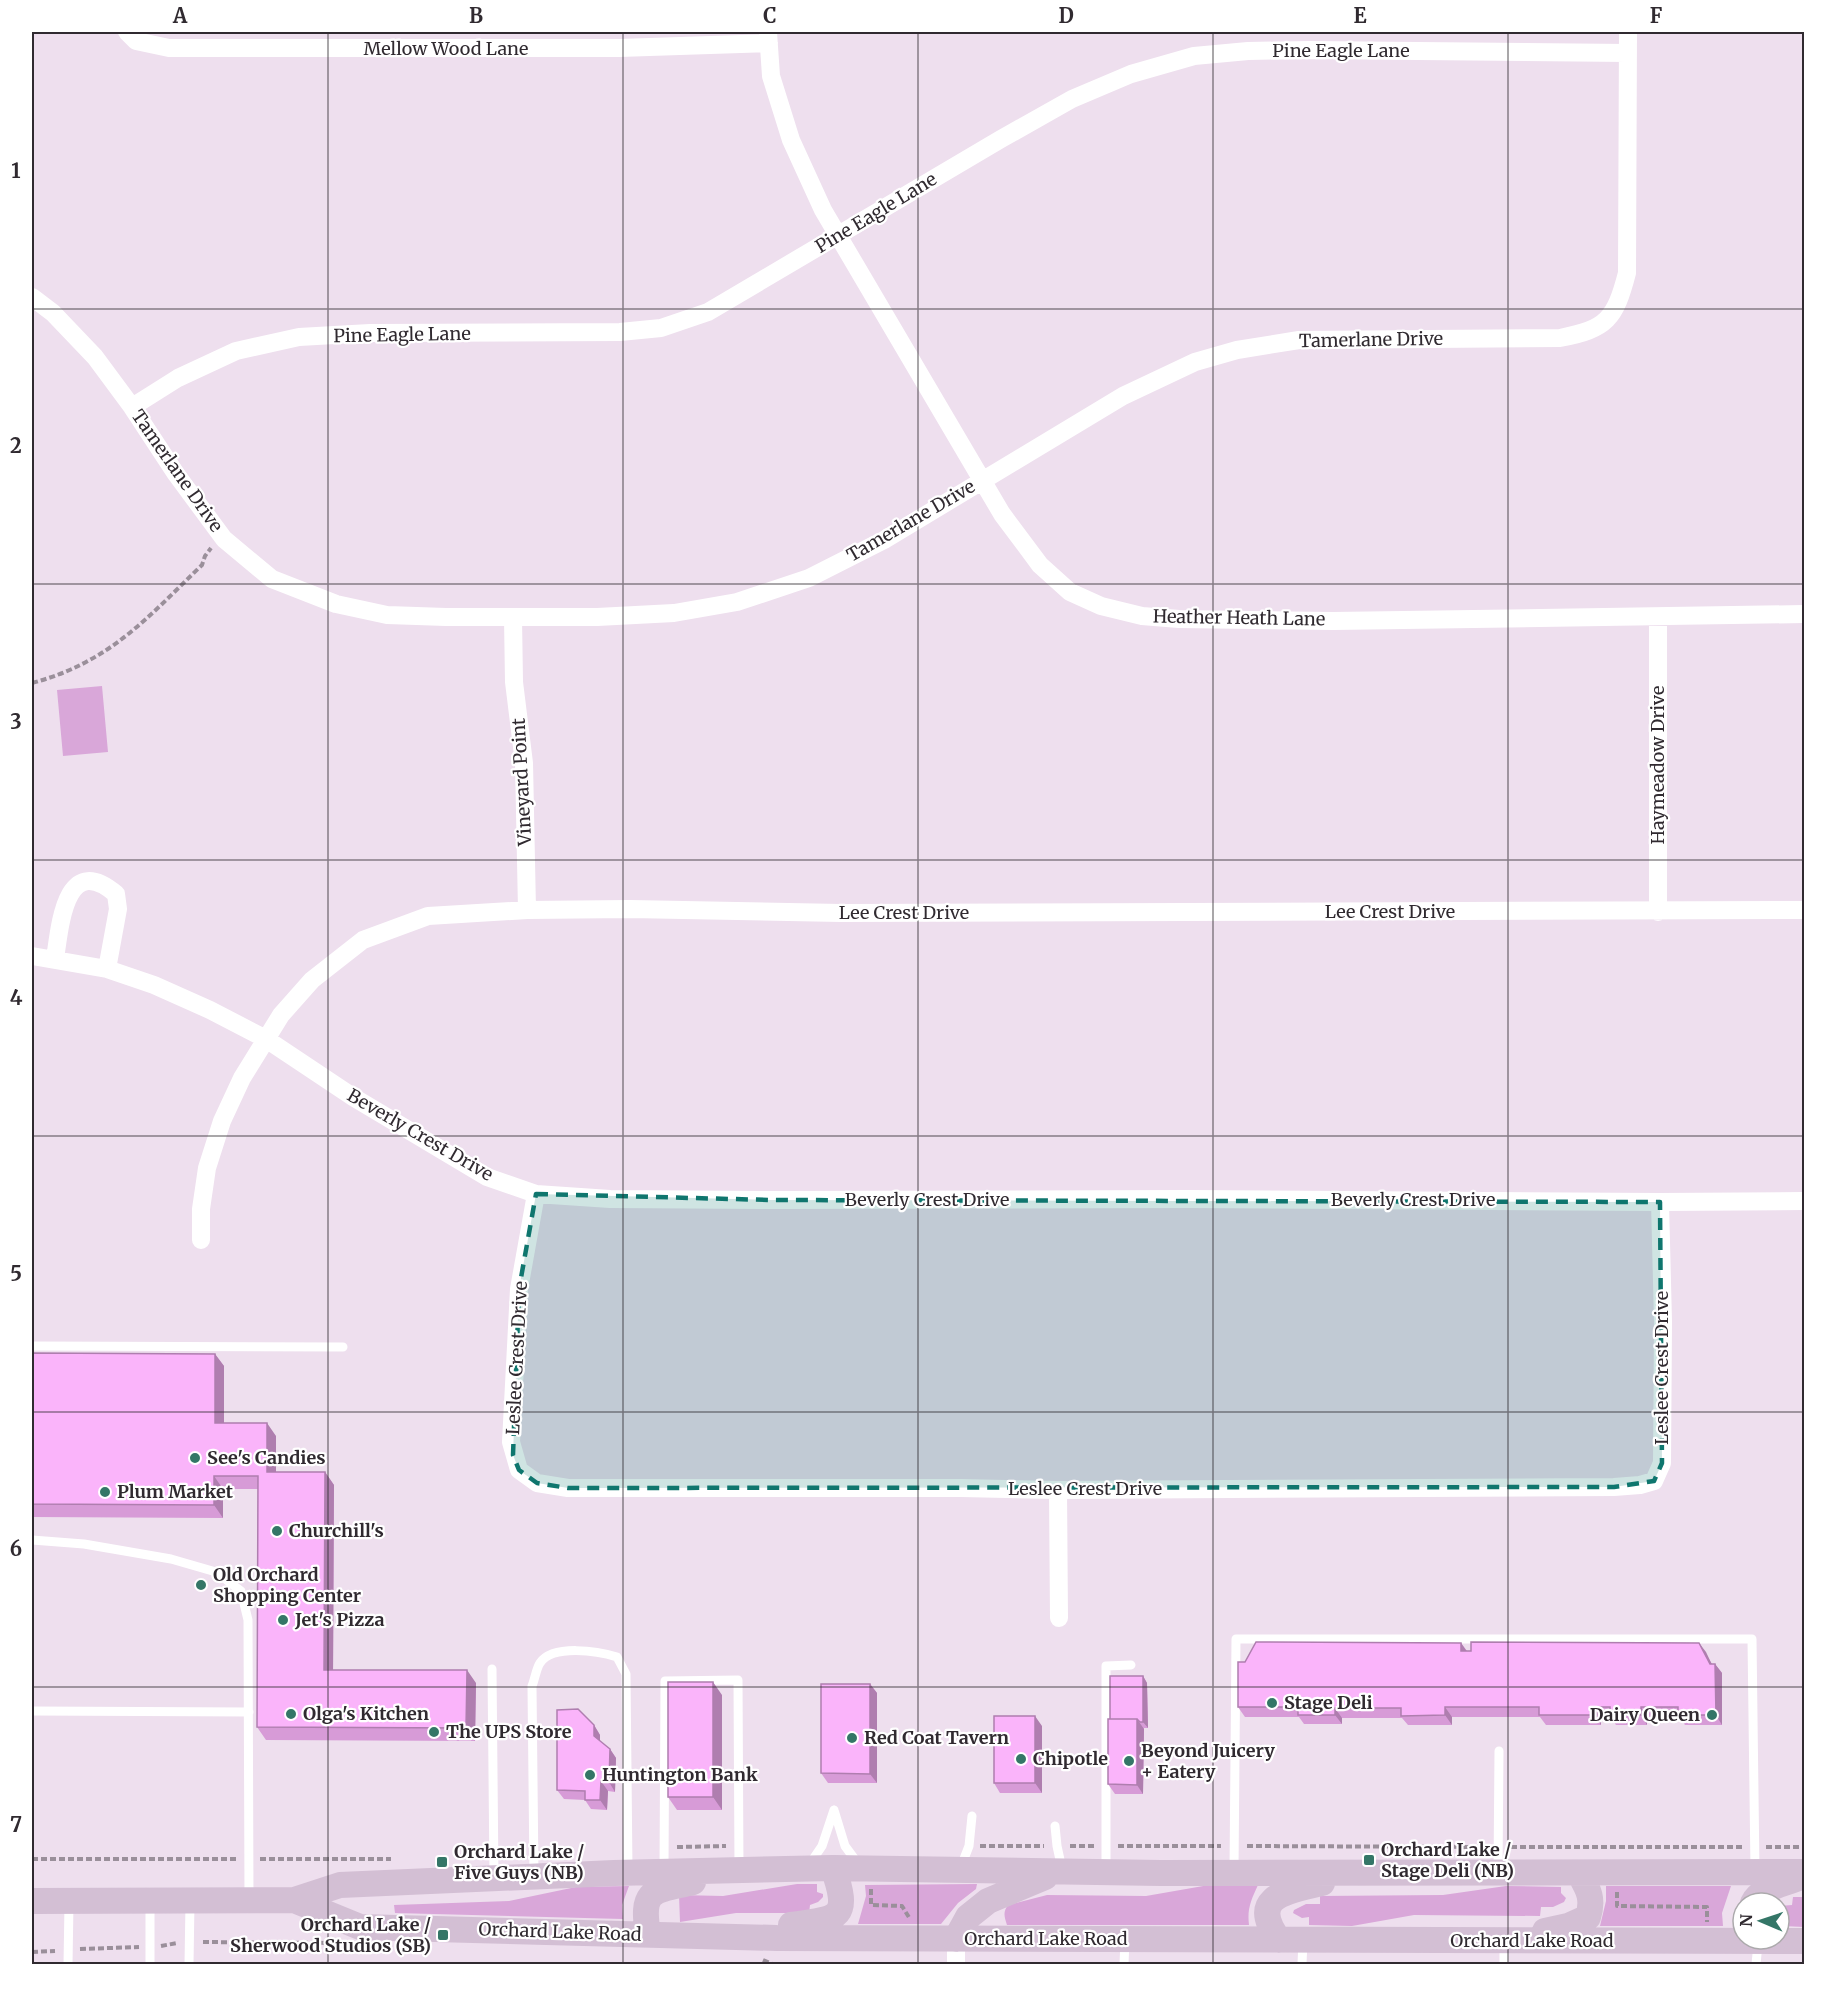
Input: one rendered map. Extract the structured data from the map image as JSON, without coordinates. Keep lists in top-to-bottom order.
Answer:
{
  "streets": {
    "main road": ["Orchard Lake Road"],
    "street": [
      "Mellow Wood Lane",
      "Pine Eagle Lane",
      "Tamerlane Drive",
      "Heather Heath Lane",
      "Haymeadow Drive",
      "Vineyard Point",
      "Lee Crest Drive",
      "Beverly Crest Drive",
      "Leslee Crest Drive"
    ]
  },
  "crossings": [
    ["Mellow Wood Lane", "Heather Heath Lane"],
    ["Pine Eagle Lane", "Tamerlane Drive"],
    ["Pine Eagle Lane", "Heather Heath Lane"],
    ["Tamerlane Drive", "Heather Heath Lane"],
    ["Tamerlane Drive", "Vineyard Point"],
    ["Heather Heath Lane", "Haymeadow Drive"],
    ["Haymeadow Drive", "Lee Crest Drive"],
    ["Vineyard Point", "Lee Crest Drive"],
    ["Lee Crest Drive", "Beverly Crest Drive"],
    ["Beverly Crest Drive", "Leslee Crest Drive"]
  ],
  "places": {
    "other": [
      "See's Candies",
      "Plum Market",
      "Churchill's",
      "Old Orchard Shopping Center",
      "Jet's Pizza",
      "Stage Deli",
      "Olga's Kitchen",
      "Dairy Queen",
      "The UPS Store",
      "Red Coat Tavern",
      "Chipotle",
      "Beyond Juicery + Eatery",
      "Huntington Bank"
    ],
    "transit": ["Orchard Lake / Stage Deli (NB)", "Orchard Lake / Five Guys (NB)", "Orchard Lake / Sherwood Studios (SB)"]
  },
  "north": "left",
  "grid": {
    "columns": [
      "A",
      "B",
      "C",
      "D",
      "E",
      "F"
    ],
    "rows": [
      "1",
      "2",
      "3",
      "4",
      "5",
      "6",
      "7"
    ]
  }
}
